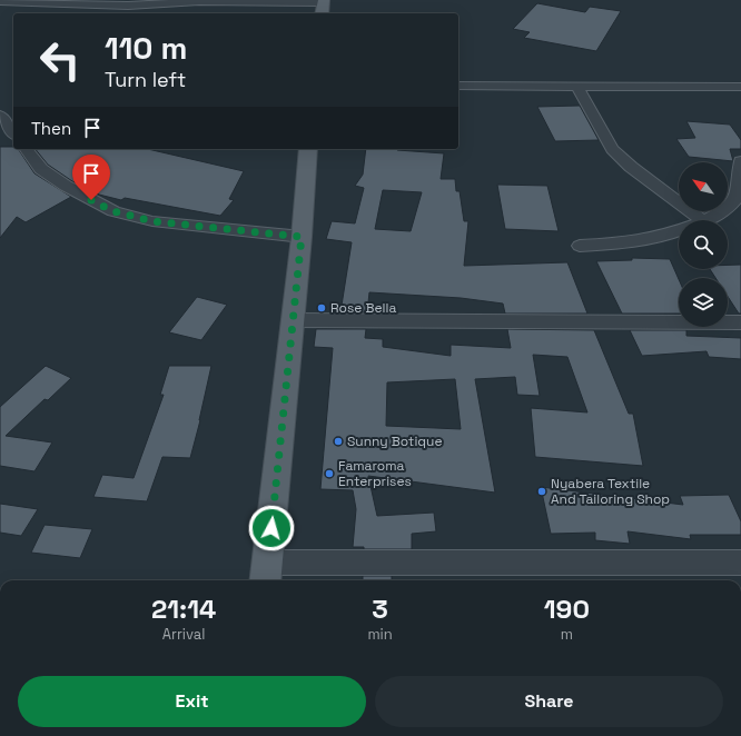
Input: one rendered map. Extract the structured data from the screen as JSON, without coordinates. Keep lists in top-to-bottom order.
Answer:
{
  "places": [
    "Rose Bella",
    "Sunny Botique",
    "Famaroma Enterprises",
    "Nyabera Textile And Tailoring Shop"
  ],
  "north": "top left",
  "page": {
    "turn": ["110 m", "Turn left"],
    "then": "Then",
    "eta": [
      "21:14",
      "Arrival",
      "3",
      "min",
      "190",
      "m"
    ],
    "buttons": ["Exit", "Share"]
  }
}
